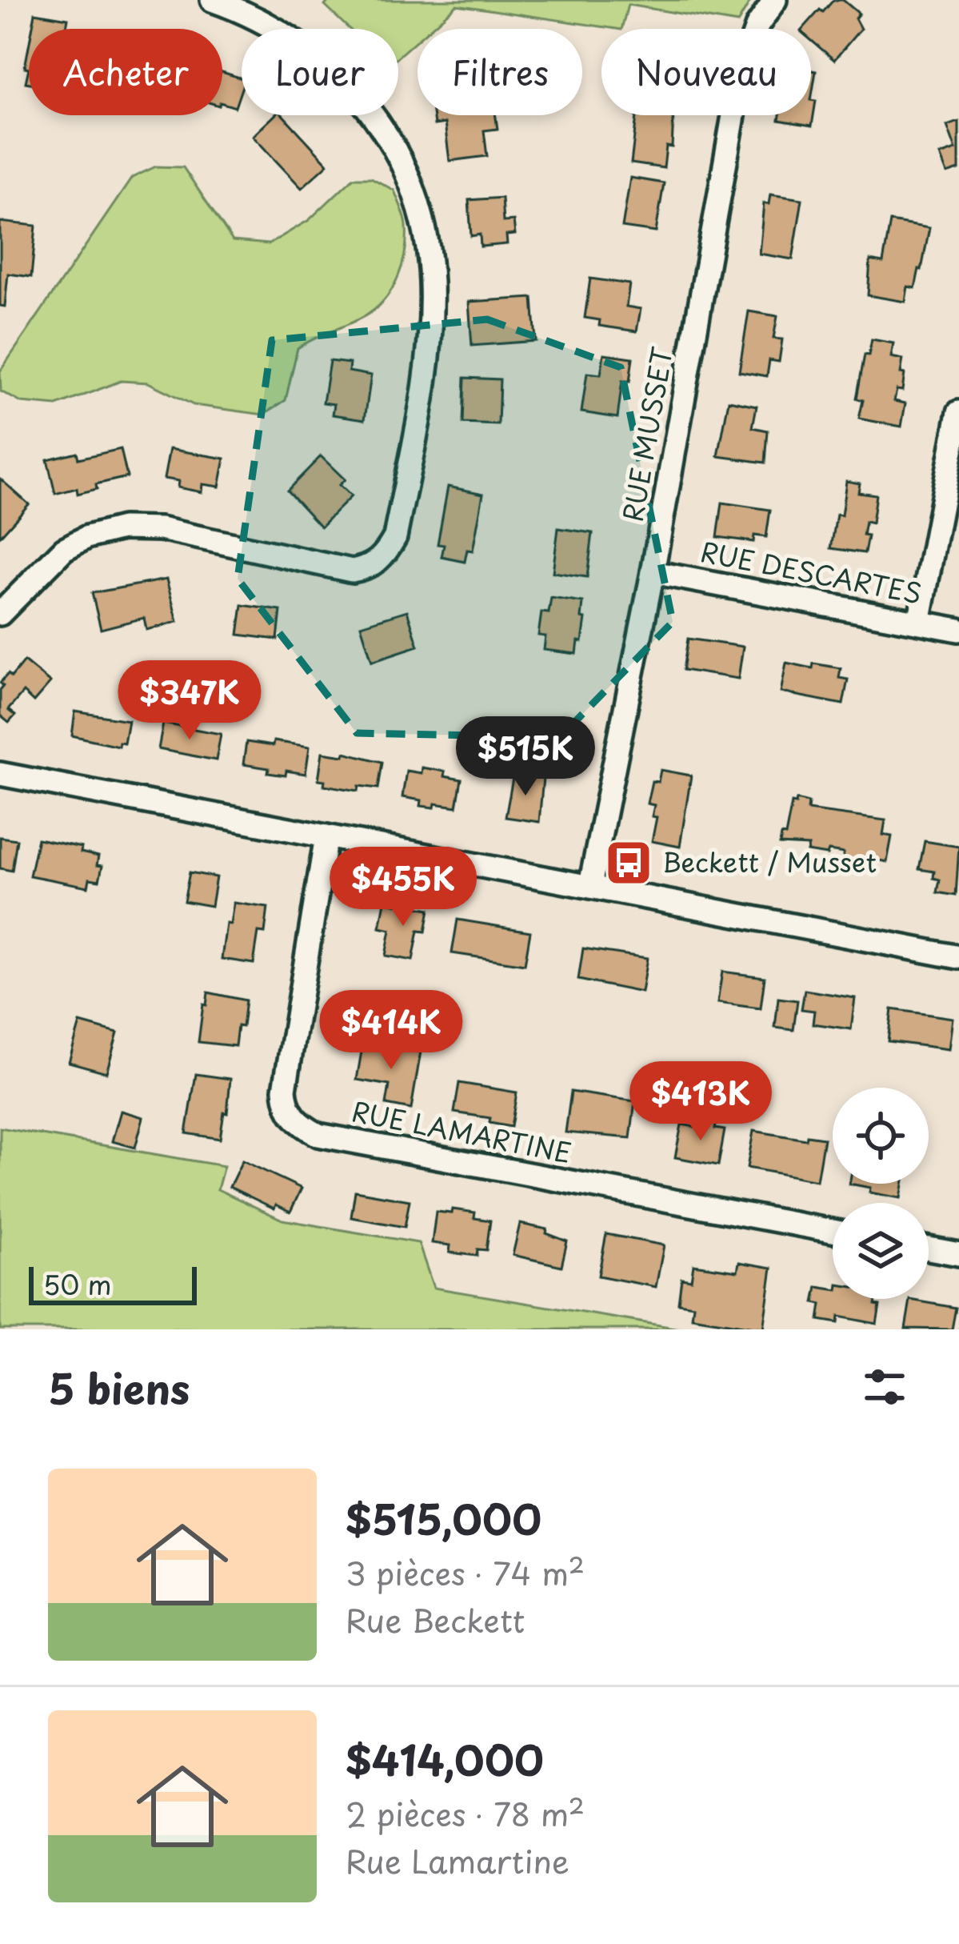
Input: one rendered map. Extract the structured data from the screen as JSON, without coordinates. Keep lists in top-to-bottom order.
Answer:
{
  "streets": {
    "street": ["RUE MUSSET", "RUE DESCARTES", "RUE LAMARTINE"]
  },
  "crossings": [
    ["RUE MUSSET", "RUE DESCARTES"]
  ],
  "places": {
    "bus stop": ["Beckett / Musset"]
  },
  "scale_bar": "50 m",
  "page": {
    "chip": [
      "Acheter",
      "Louer",
      "Filtres",
      "Nouveau"
    ],
    "price": [
      "$347K",
      "$515K",
      "$455K",
      "$414K",
      "$413K"
    ],
    "scale": "50 m",
    "heading": "5 biens",
    "list": [
      {
        "name": "$515,000",
        "note": "3 pièces · 74 m² · Rue Beckett"
      },
      {
        "name": "$414,000",
        "note": "2 pièces · 78 m² · Rue Lamartine"
      }
    ]
  }
}
